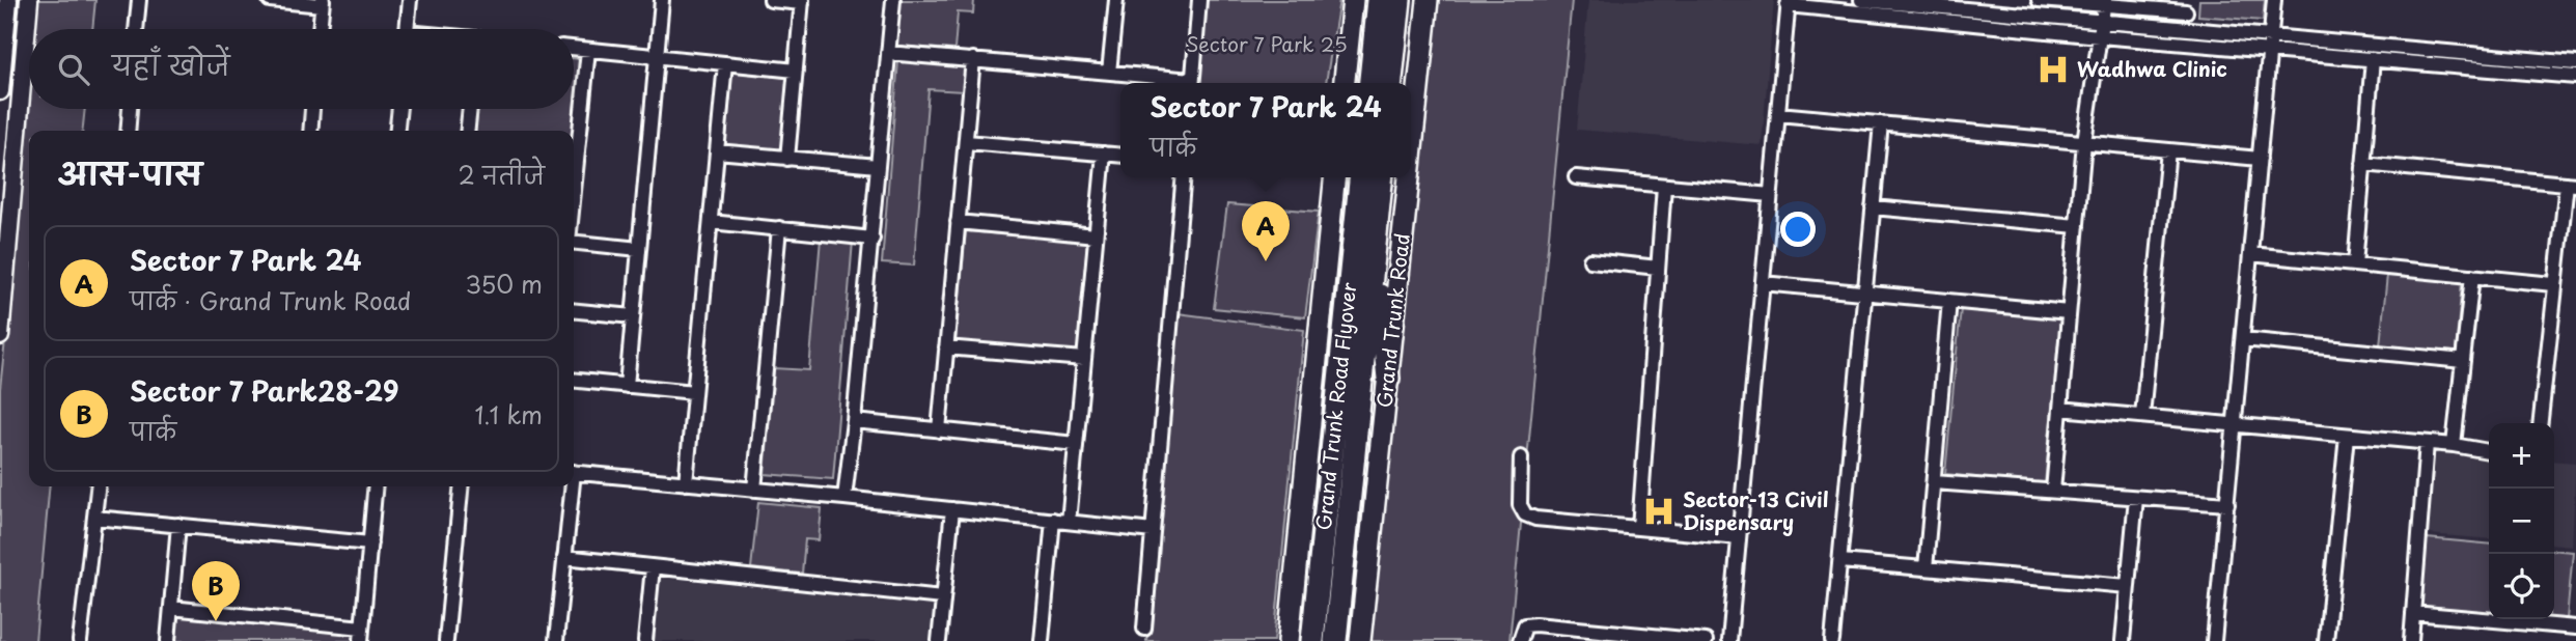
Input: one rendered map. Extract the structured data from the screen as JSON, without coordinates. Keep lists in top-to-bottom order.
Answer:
{
  "streets": {
    "highway": ["Grand Trunk Road", "Grand Trunk Road Flyover"]
  },
  "crossings": [
    ["Grand Trunk Road", "Grand Trunk Road Flyover"]
  ],
  "parks": ["Sector 7 Park 25"],
  "places": {
    "hospital": ["Wadhwa Clinic", "Sector-13 Civil Dispensary"]
  },
  "page": {
    "search": "यहाँ खोजें",
    "popup": ["Sector 7 Park 24", "पार्क"],
    "heading": ["आस-पास", "2 नतीजे"],
    "pins": ["A", "B"],
    "list": [
      {
        "mark": "A",
        "name": "Sector 7 Park 24",
        "note": "पार्क · Grand Trunk Road",
        "value": "350 m"
      },
      {
        "mark": "B",
        "name": "Sector 7 Park28-29",
        "note": "पार्क",
        "value": "1.1 km"
      }
    ],
    "map_buttons": ["+", "−"]
  }
}
